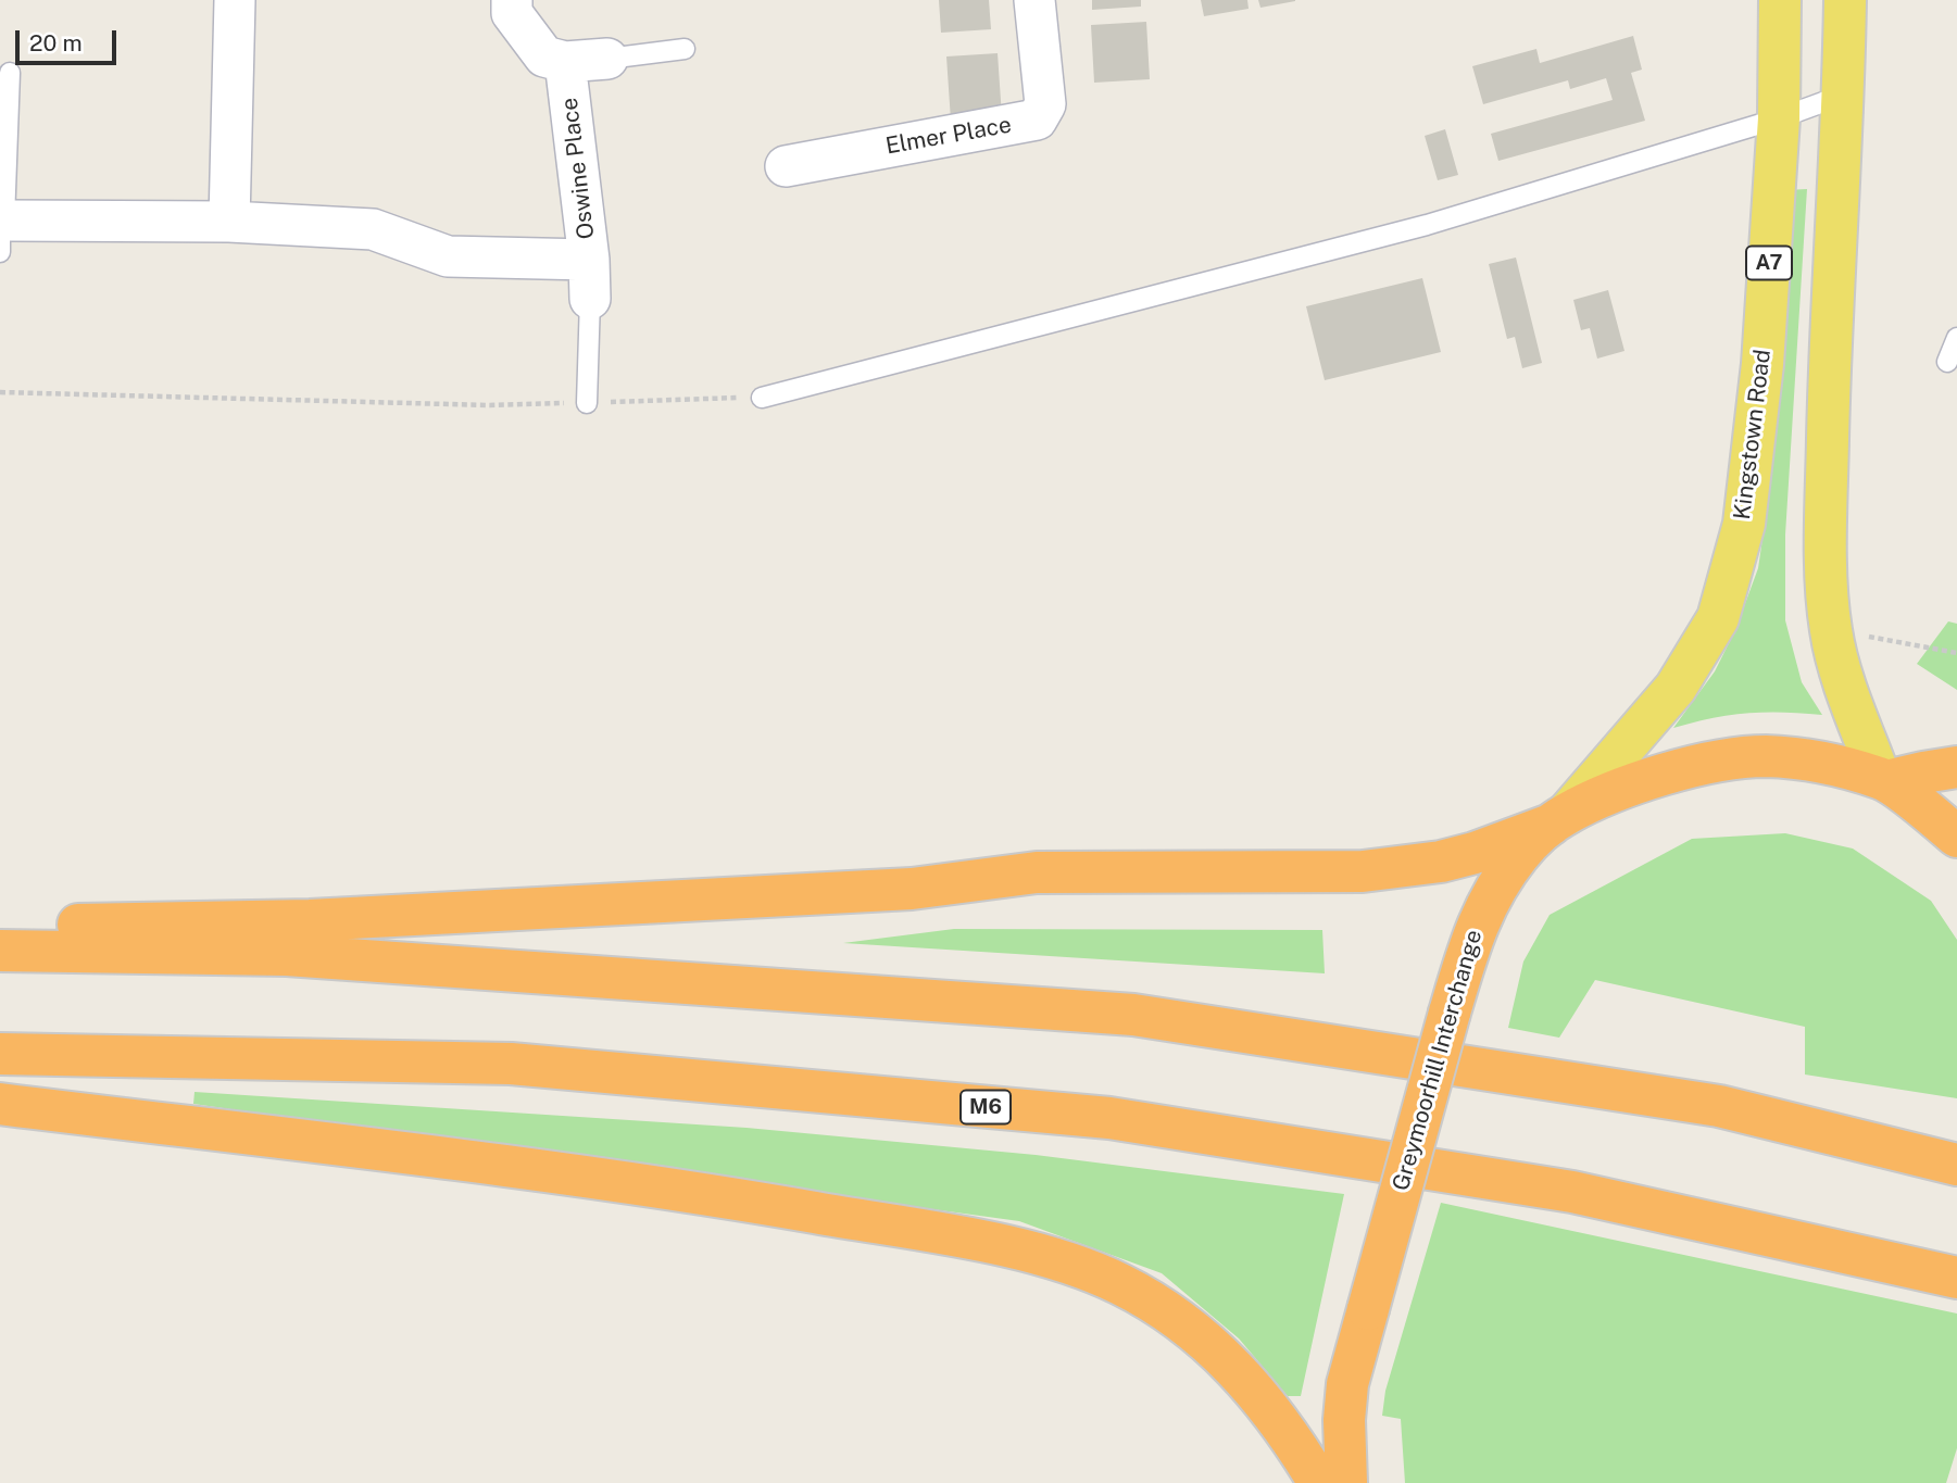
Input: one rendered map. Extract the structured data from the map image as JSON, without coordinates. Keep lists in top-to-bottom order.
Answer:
{
  "streets": {
    "highway": ["Greymoorhill Interchange", "M6"],
    "main road": ["A7", "Kingstown Road"],
    "street": ["Elmer Place", "Oswine Place"]
  },
  "crossings": [
    ["Kingstown Road", "Greymoorhill Interchange"]
  ],
  "scale_bar": "20 m"
}
